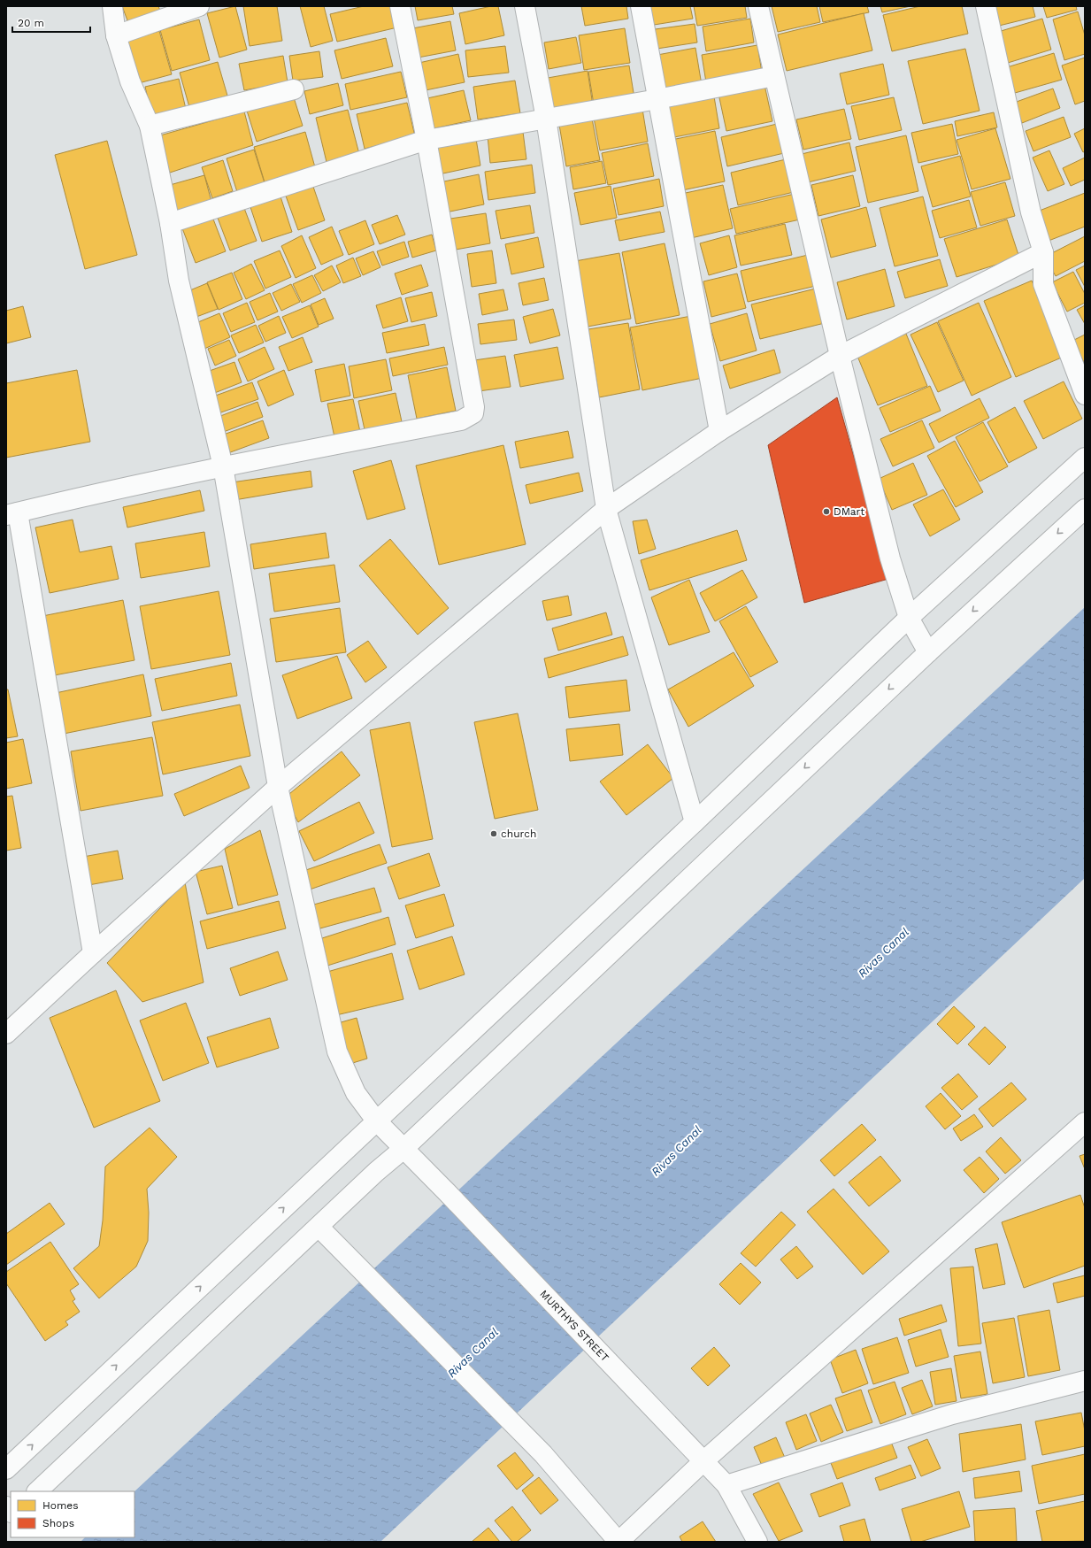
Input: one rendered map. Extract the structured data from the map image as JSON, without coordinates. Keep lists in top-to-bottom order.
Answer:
{
  "streets": {
    "street": ["MURTHYS STREET"]
  },
  "water": ["Rivas Canal"],
  "places": ["DMart", "church"],
  "legend": ["Homes", "Shops"],
  "scale_bar": "20 m"
}
